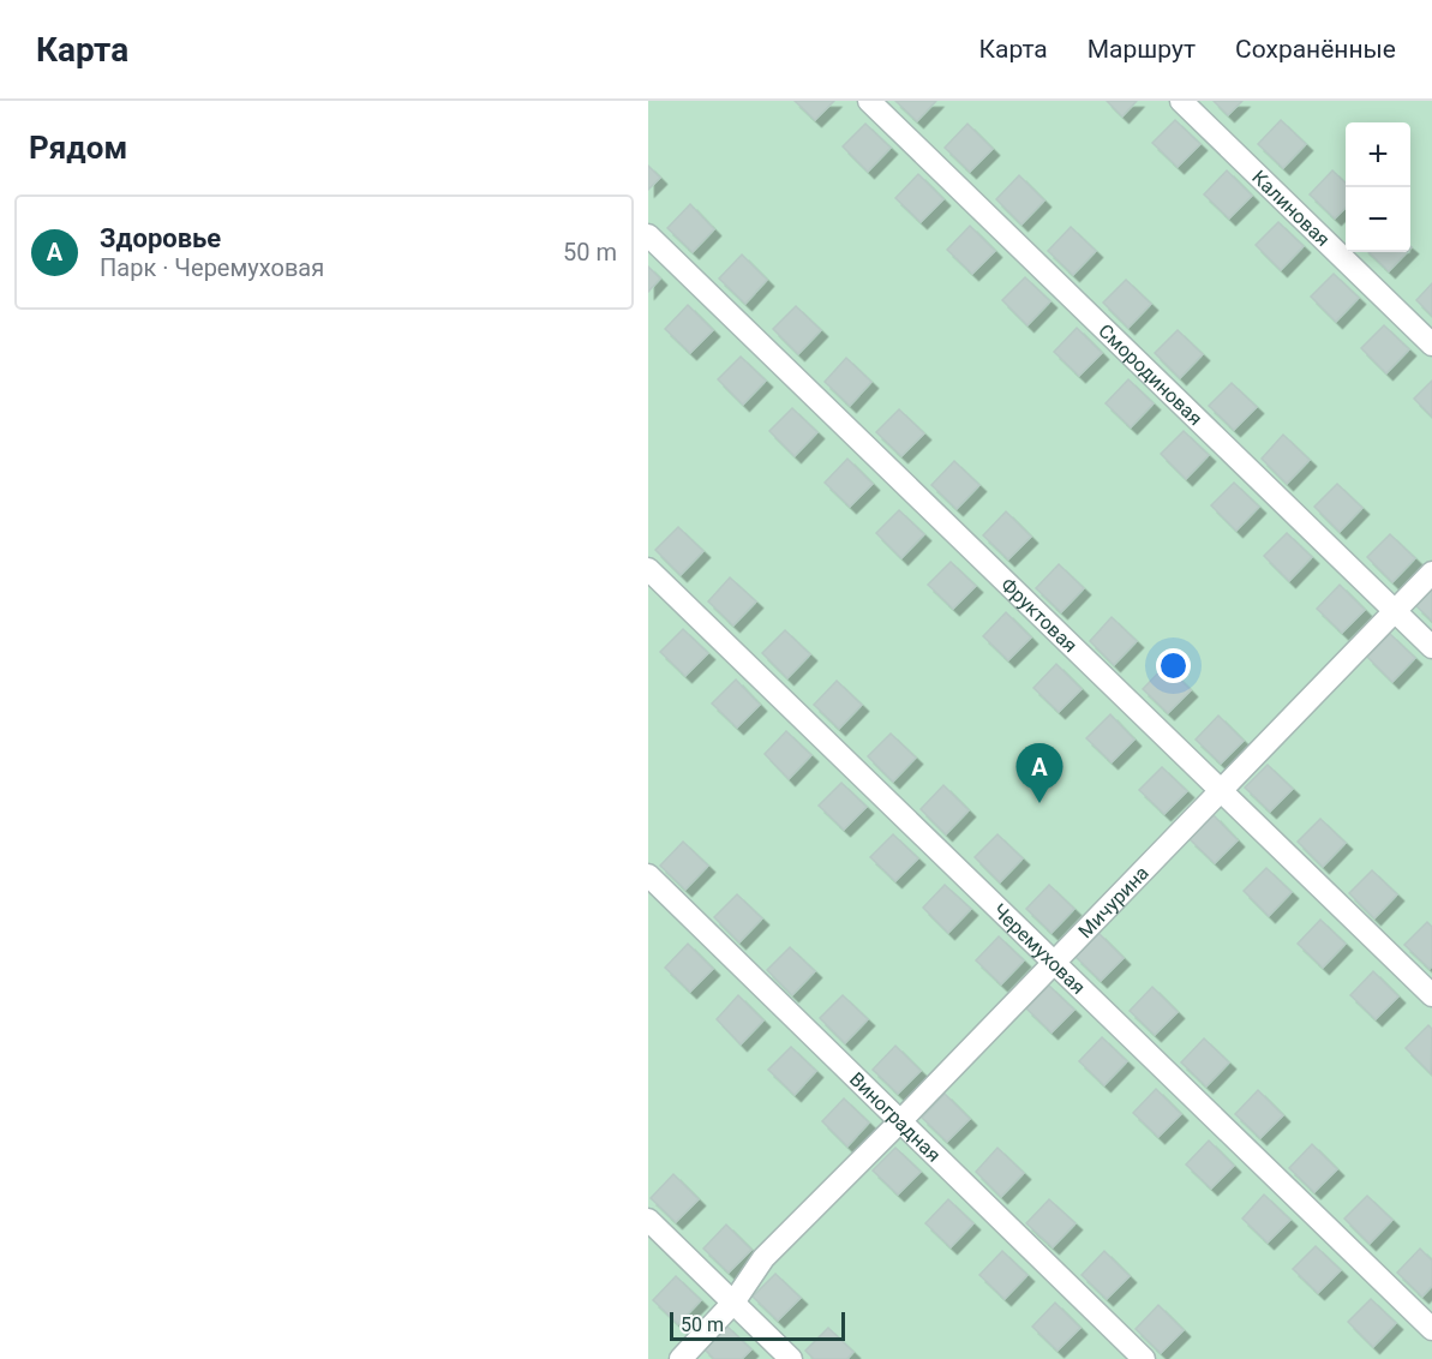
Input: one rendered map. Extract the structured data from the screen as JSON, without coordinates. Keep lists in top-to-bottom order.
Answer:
{
  "streets": {
    "street": [
      "Калиновая",
      "Смородиновая",
      "Фруктовая",
      "Мичурина",
      "Черемуховая",
      "Виноградная"
    ]
  },
  "crossings": [
    ["Смородиновая", "Мичурина"],
    ["Фруктовая", "Мичурина"],
    ["Мичурина", "Черемуховая"],
    ["Мичурина", "Виноградная"]
  ],
  "scale_bar": "50 m",
  "page": {
    "header": "Карта",
    "nav": ["Карта", "Маршрут", "Сохранённые"],
    "heading": "Рядом",
    "map_buttons": ["+", "−"],
    "list": [
      {
        "mark": "A",
        "name": "Здоровье",
        "note": "Парк · Черемуховая",
        "value": "50 m"
      }
    ],
    "pins": "A",
    "scale": "50 m"
  }
}
